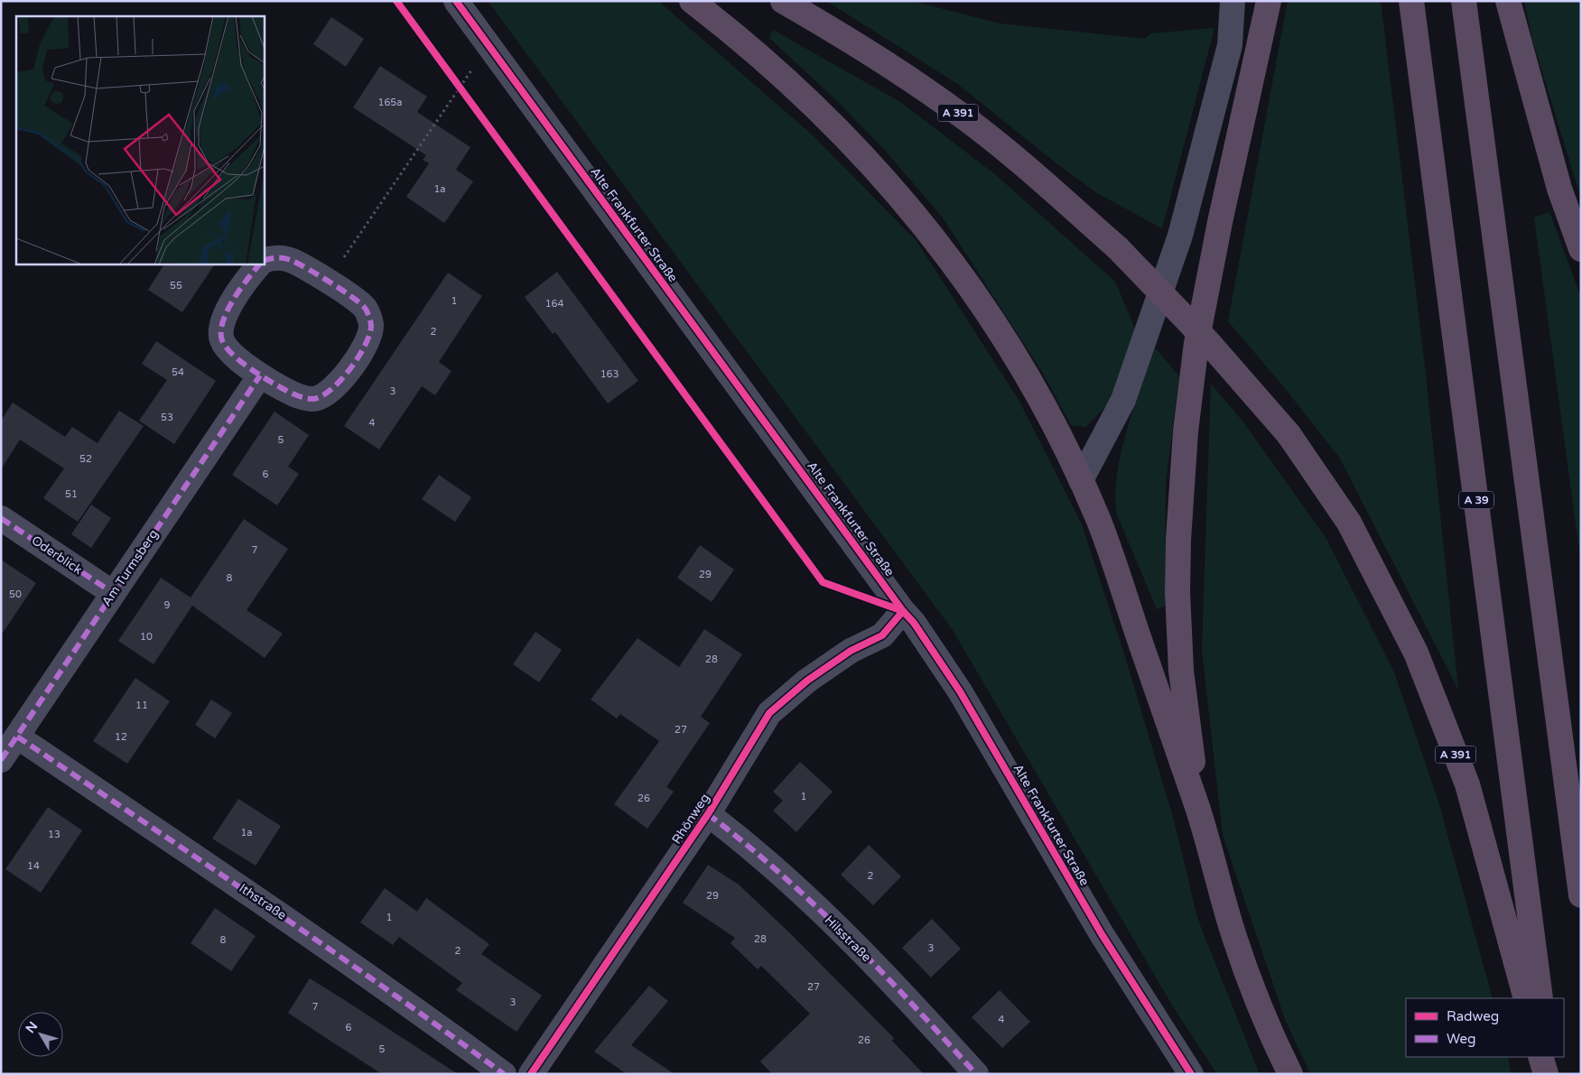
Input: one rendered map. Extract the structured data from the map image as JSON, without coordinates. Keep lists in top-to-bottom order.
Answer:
{
  "streets": {
    "highway": ["A 391", "A 39"],
    "street": [
      "Alte Frankfurter Straße",
      "Oderblick",
      "Am Turmsberg",
      "Rhönweg",
      "Ithstraße",
      "Hilsstraße"
    ]
  },
  "crossings": [
    ["Alte Frankfurter Straße", "Rhönweg"],
    ["Oderblick", "Am Turmsberg"],
    ["Am Turmsberg", "Ithstraße"],
    ["Rhönweg", "Hilsstraße"]
  ],
  "house_numbers": [
    "165a",
    "1a",
    "55",
    "1",
    "164",
    "2",
    "54",
    "163",
    "3",
    "53",
    "4",
    "5",
    "52",
    "6",
    "51",
    "7",
    "29",
    "8",
    "50",
    "9",
    "10",
    "28",
    "11",
    "27",
    "12",
    "1",
    "26",
    "1a",
    "13",
    "14",
    "2",
    "29",
    "1",
    "28",
    "8",
    "3",
    "2",
    "27",
    "3",
    "7",
    "4",
    "6",
    "26",
    "5"
  ],
  "legend": ["Radweg", "Weg"],
  "north": "top left"
}
